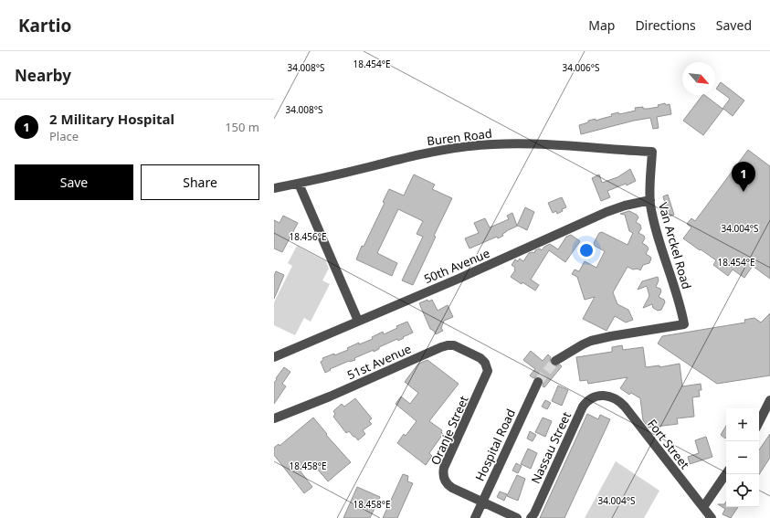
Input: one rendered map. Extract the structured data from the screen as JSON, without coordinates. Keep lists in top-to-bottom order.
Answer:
{
  "streets": {
    "street": [
      "Buren Road",
      "Van Arckel Road",
      "50th Avenue",
      "51st Avenue",
      "Oranje Street",
      "Fort Street",
      "Hospital Road",
      "Nassau Street"
    ]
  },
  "crossings": [
    ["Buren Road", "Van Arckel Road"],
    ["Van Arckel Road", "50th Avenue"],
    ["51st Avenue", "Oranje Street"],
    ["Oranje Street", "Hospital Road"],
    ["Fort Street", "Nassau Street"]
  ],
  "north": "bottom right",
  "page": {
    "header": "Kartio",
    "nav": ["Map", "Directions", "Saved"],
    "heading": "Nearby",
    "list": [
      {
        "mark": "1",
        "name": "2 Military Hospital",
        "note": "Place",
        "value": "150 m"
      }
    ],
    "buttons": ["Save", "Share"],
    "pins": "1",
    "map_buttons": ["+", "−"]
  },
  "coordinates": [
    "18.454°E",
    "34.008°S",
    "34.006°S",
    "34.004°S",
    "18.456°E",
    "18.458°E"
  ]
}
